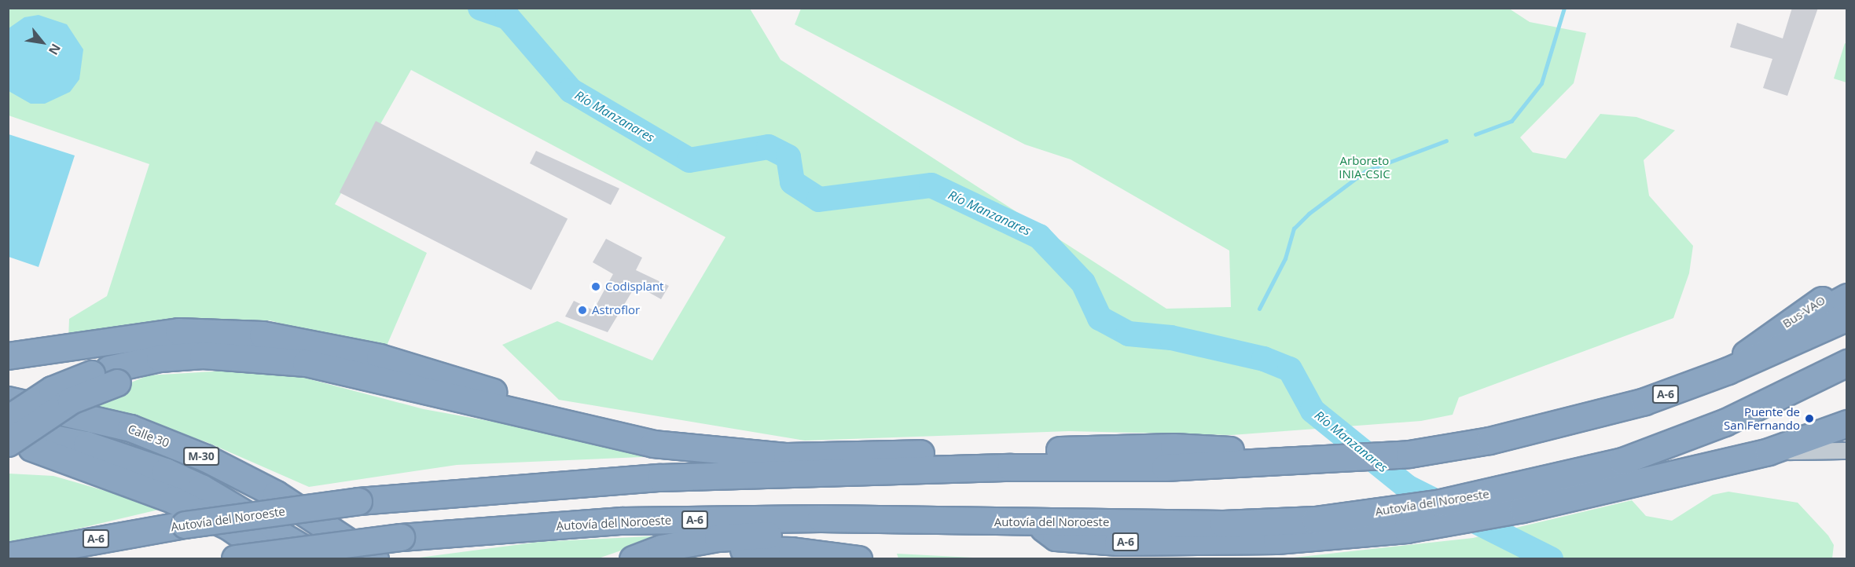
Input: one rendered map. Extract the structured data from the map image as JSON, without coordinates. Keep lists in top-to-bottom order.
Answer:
{
  "streets": {
    "highway": [
      "Bus-VAO",
      "A-6",
      "Calle 30",
      "M-30",
      "Autovía del Noroeste"
    ]
  },
  "crossings": [
    ["Bus-VAO", "Autovía del Noroeste"],
    ["A-6", "Autovía del Noroeste"]
  ],
  "water": ["Río Manzanares"],
  "parks": ["Arboreto INIA-CSIC"],
  "places": ["Codisplant", "Astroflor", "Puente de San Fernando"],
  "north": "bottom right"
}
